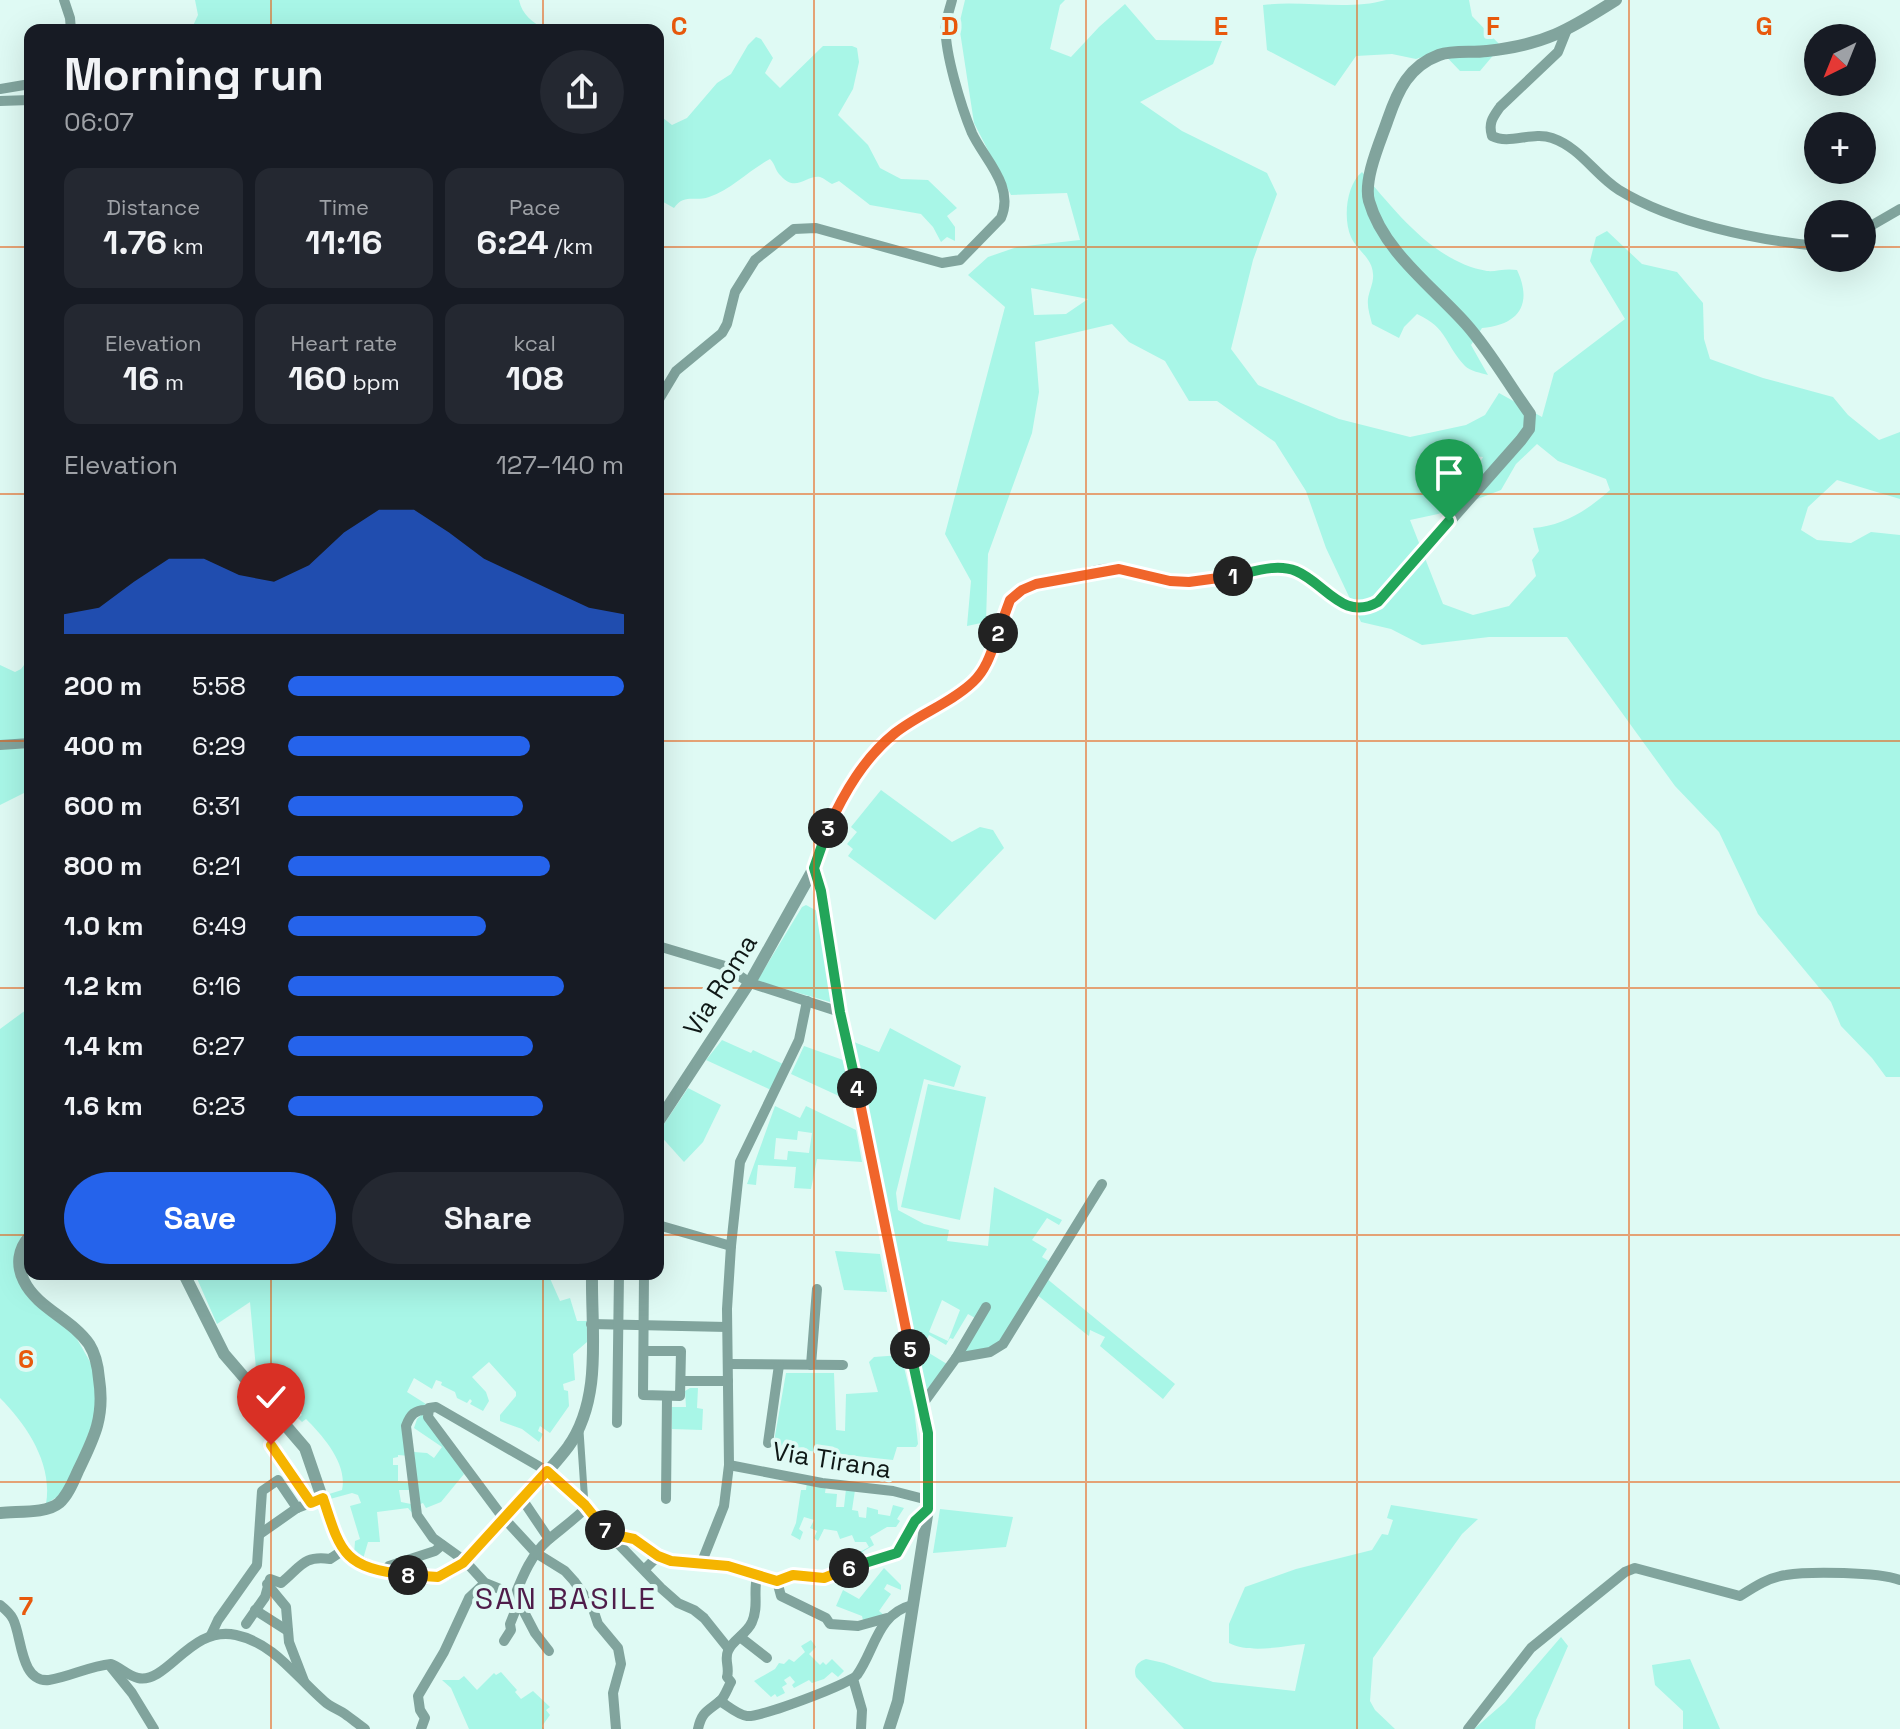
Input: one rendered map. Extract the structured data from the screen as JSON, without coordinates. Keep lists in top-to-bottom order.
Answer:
{
  "streets": {
    "street": ["Via Roma", "Via Tirana"]
  },
  "districts": ["SAN BASILE"],
  "north": "bottom left",
  "page": {
    "map_buttons": ["+", "−"],
    "heading": ["Morning run", "06:07"],
    "stats": [
      ["Distance", "1.76 km"],
      ["Time", "11:16"],
      ["Pace", "6:24 /km"],
      ["Elevation", "16 m"],
      ["Heart rate", "160 bpm"],
      ["kcal", "108"]
    ],
    "chart": ["Elevation", "127–140 m"],
    "pins": [
      "1",
      "2",
      "3",
      "4",
      "5",
      "7",
      "6",
      "8"
    ],
    "list": [
      {
        "name": "200 m",
        "note": "5:58"
      },
      {
        "name": "400 m",
        "note": "6:29"
      },
      {
        "name": "600 m",
        "note": "6:31"
      },
      {
        "name": "800 m",
        "note": "6:21"
      },
      {
        "name": "1.0 km",
        "note": "6:49"
      },
      {
        "name": "1.2 km",
        "note": "6:16"
      },
      {
        "name": "1.4 km",
        "note": "6:27"
      },
      {
        "name": "1.6 km",
        "note": "6:23"
      }
    ],
    "buttons": ["Save", "Share"]
  },
  "grid": {
    "columns": [
      "C",
      "D",
      "E",
      "F",
      "G"
    ],
    "rows": ["6", "7"]
  }
}
